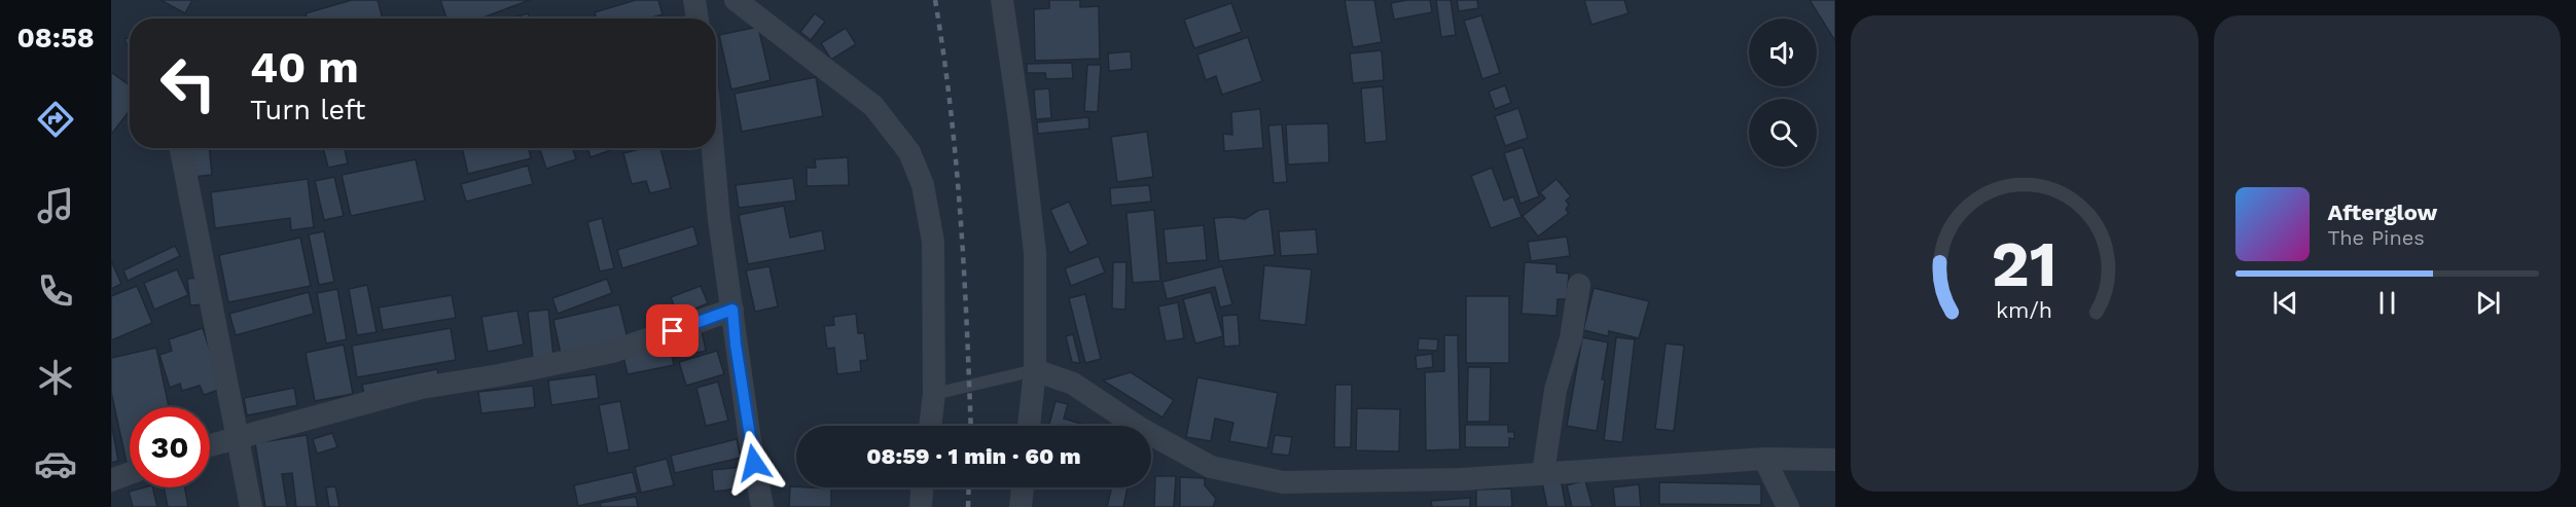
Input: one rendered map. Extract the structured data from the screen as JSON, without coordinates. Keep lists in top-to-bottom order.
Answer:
{
  "page": {
    "tabs": "08:58",
    "turn": ["40 m", "Turn left"],
    "song": ["Afterglow", "The Pines"],
    "limit": "30",
    "trip": "08:59 · 1 min · 60 m",
    "gauge": ["21", "km/h"]
  }
}
